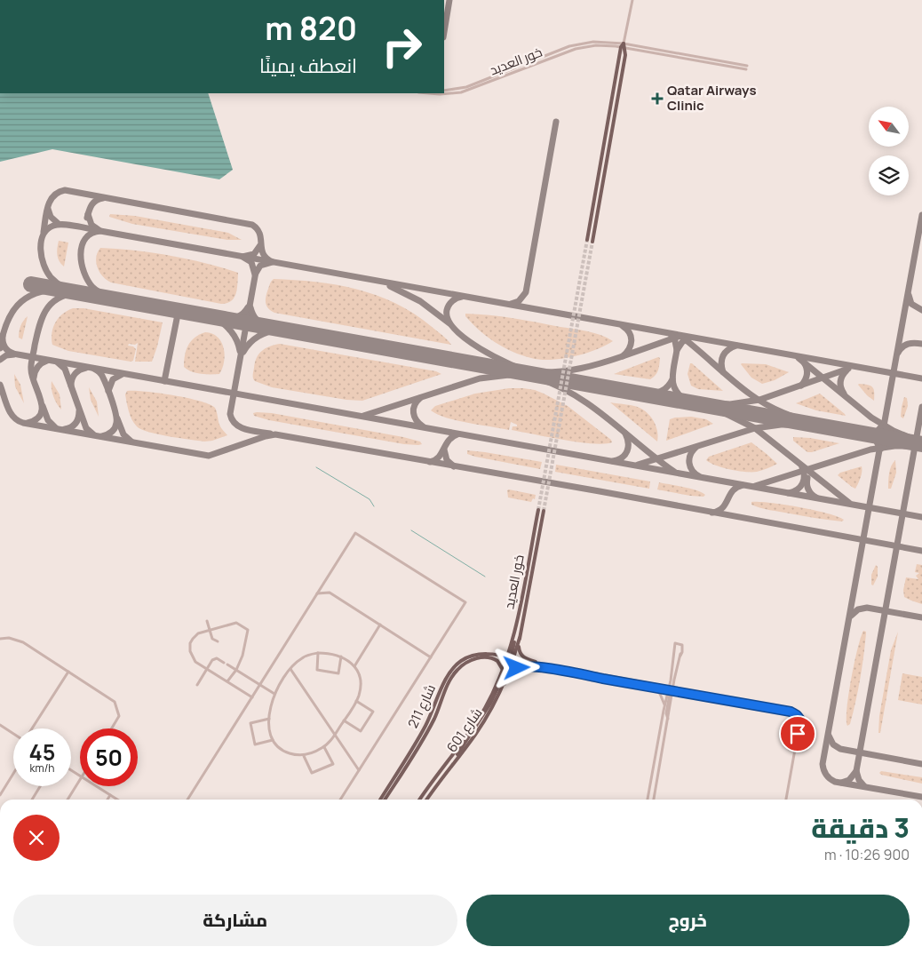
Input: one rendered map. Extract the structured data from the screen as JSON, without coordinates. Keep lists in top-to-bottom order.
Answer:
{
  "streets": {
    "main road": ["خور العديد", "شارع 211", "شارع 601"]
  },
  "crossings": [
    ["خور العديد", "شارع 211"],
    ["خور العديد", "شارع 601"],
    ["شارع 211", "شارع 601"]
  ],
  "places": {
    "health": ["Qatar Airways Clinic"]
  },
  "north": "top left",
  "page": {
    "turn": ["820 m", "انعطف يمينًا"],
    "speed": "45 km/h",
    "limit": "50",
    "heading": ["3 دقيقة", "900 m · 10:26"],
    "buttons": ["خروج", "مشاركة"]
  }
}
